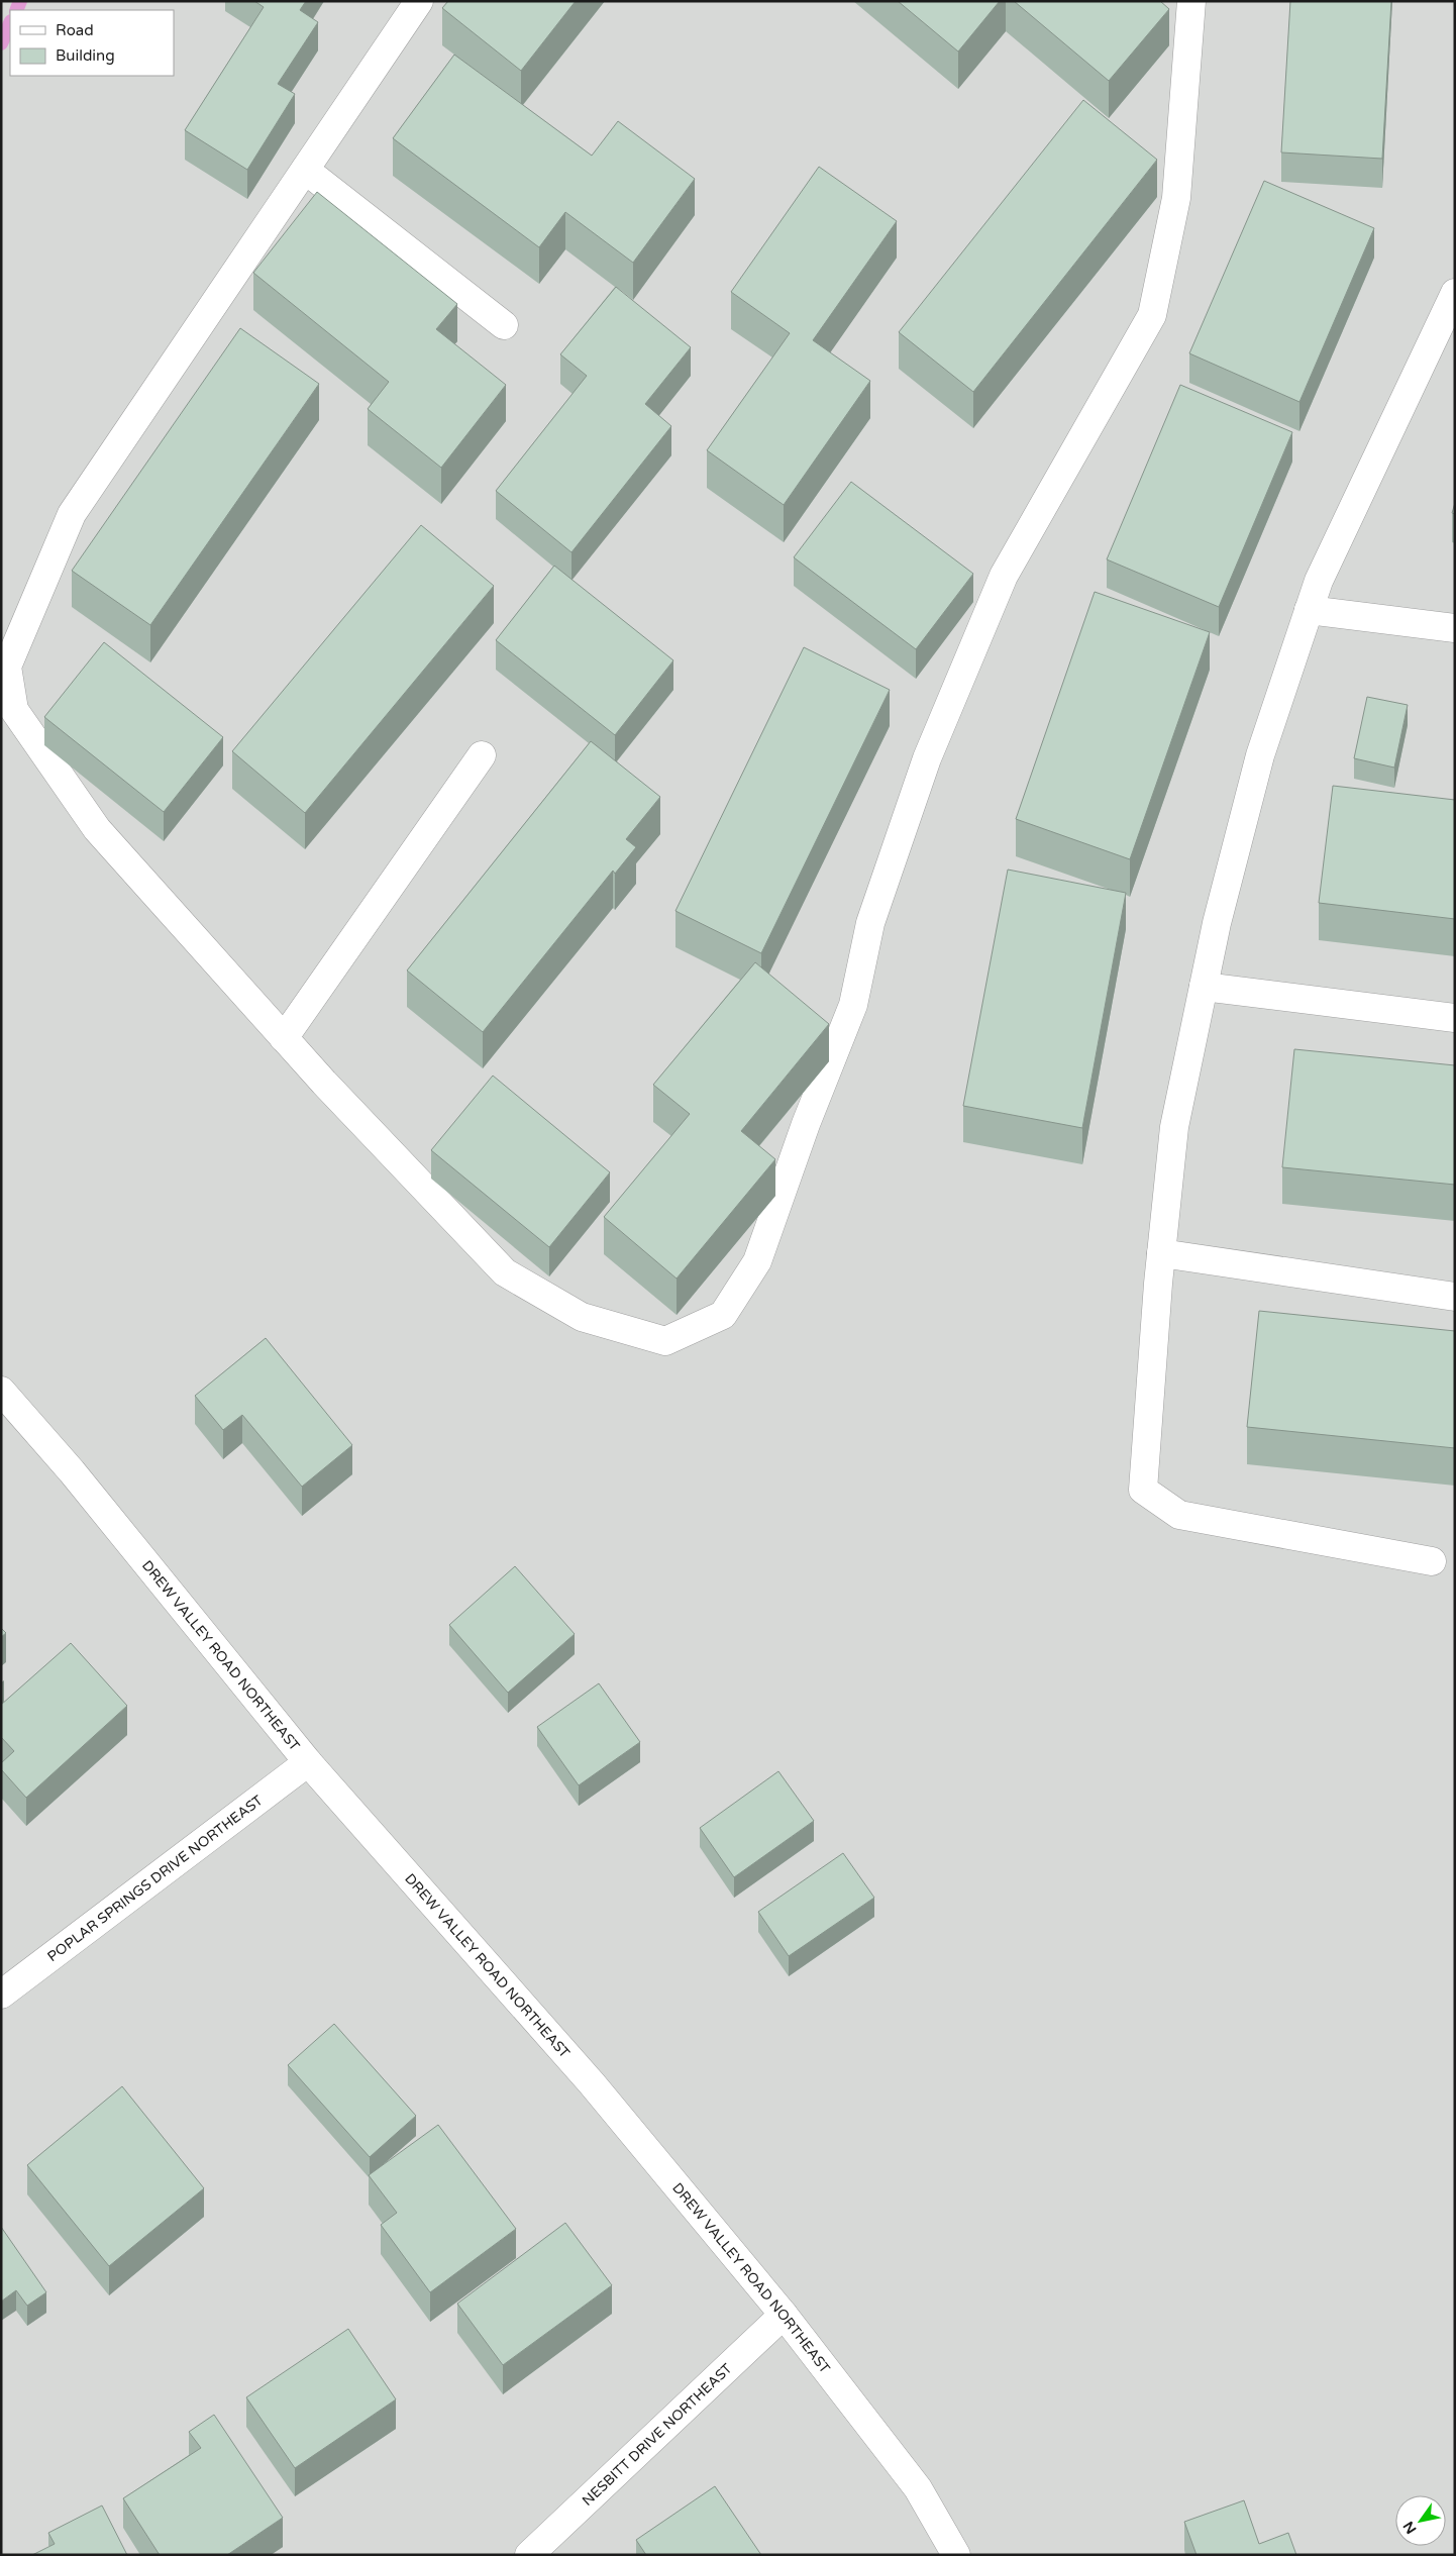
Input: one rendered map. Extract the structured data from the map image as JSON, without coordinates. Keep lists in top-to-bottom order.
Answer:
{
  "streets": {
    "street": ["DREW VALLEY ROAD NORTHEAST", "POPLAR SPRINGS DRIVE NORTHEAST", "NESBITT DRIVE NORTHEAST"]
  },
  "crossings": [
    ["DREW VALLEY ROAD NORTHEAST", "POPLAR SPRINGS DRIVE NORTHEAST"],
    ["DREW VALLEY ROAD NORTHEAST", "NESBITT DRIVE NORTHEAST"]
  ],
  "legend": ["Road", "Building"],
  "north": "bottom left"
}
